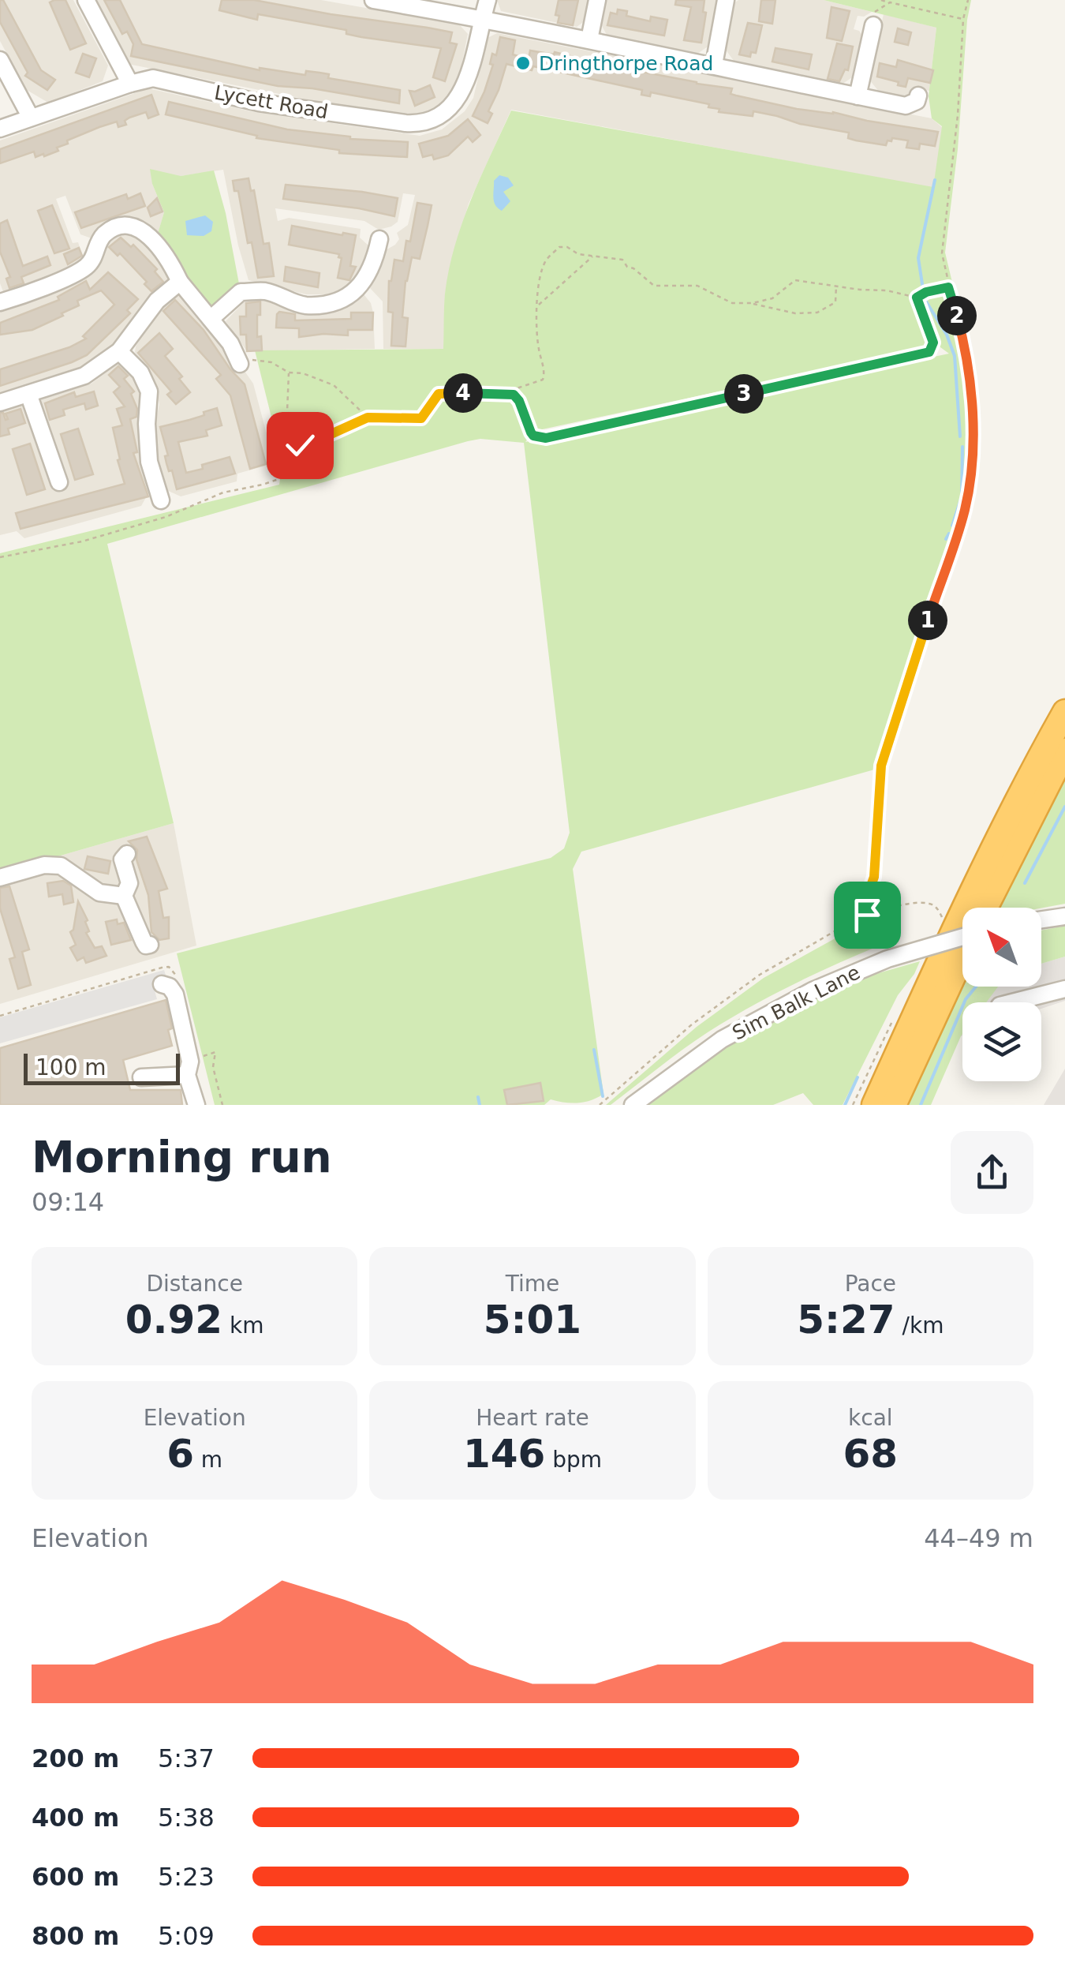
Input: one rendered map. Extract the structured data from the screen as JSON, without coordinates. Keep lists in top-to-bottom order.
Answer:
{
  "streets": {
    "street": ["Lycett Road", "Sim Balk Lane"]
  },
  "places": ["Dringthorpe Road"],
  "scale_bar": "100 m",
  "north": "top left",
  "page": {
    "pins": [
      "2",
      "4",
      "3",
      "1"
    ],
    "scale": "100 m",
    "heading": ["Morning run", "09:14"],
    "stats": [
      ["Distance", "0.92 km"],
      ["Time", "5:01"],
      ["Pace", "5:27 /km"],
      ["Elevation", "6 m"],
      ["Heart rate", "146 bpm"],
      ["kcal", "68"]
    ],
    "chart": ["Elevation", "44–49 m"],
    "list": [
      {
        "name": "200 m",
        "note": "5:37"
      },
      {
        "name": "400 m",
        "note": "5:38"
      },
      {
        "name": "600 m",
        "note": "5:23"
      },
      {
        "name": "800 m",
        "note": "5:09"
      }
    ]
  }
}
